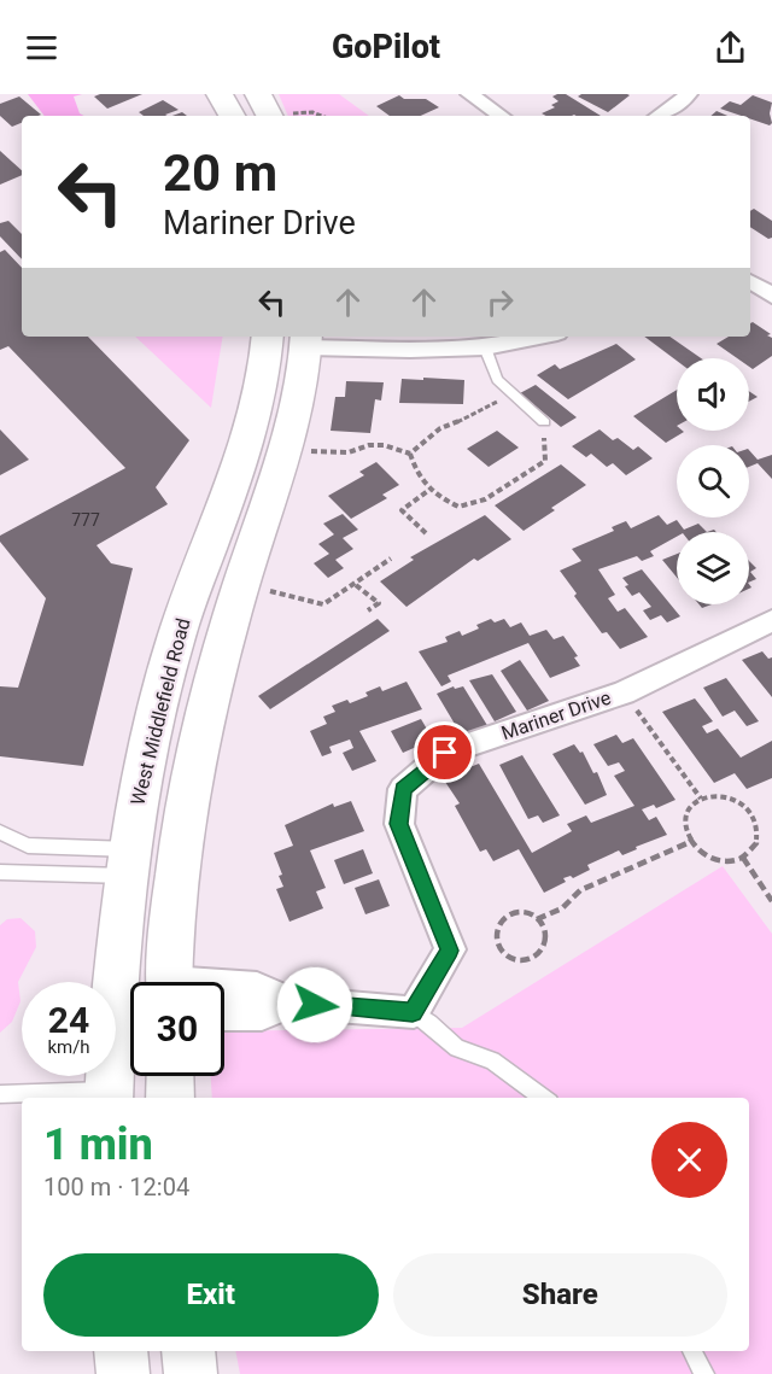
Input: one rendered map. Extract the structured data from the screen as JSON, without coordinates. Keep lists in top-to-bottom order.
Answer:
{
  "streets": {
    "main road": ["West Middlefield Road"],
    "street": ["Mariner Drive"]
  },
  "house_numbers": ["777"],
  "page": {
    "header": "GoPilot",
    "turn": ["20 m", "Mariner Drive"],
    "speed": "24 km/h",
    "limit": "30",
    "heading": ["1 min", "100 m · 12:04"],
    "buttons": ["Exit", "Share"]
  }
}
